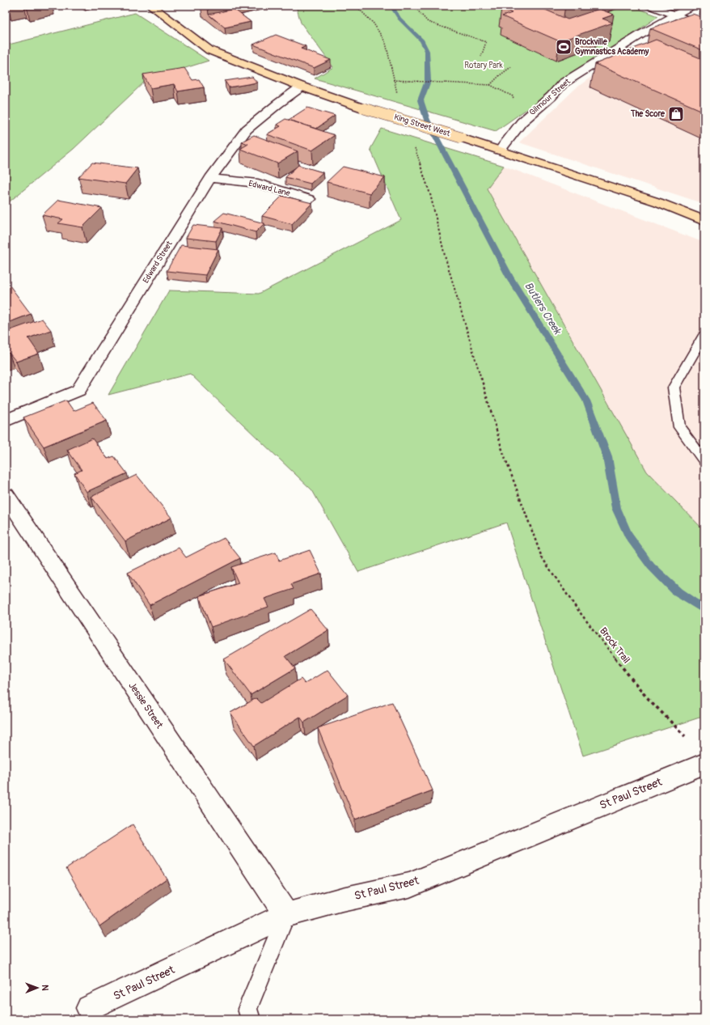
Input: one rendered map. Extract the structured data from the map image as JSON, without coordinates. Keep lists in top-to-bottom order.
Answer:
{
  "streets": {
    "main road": ["King Street West"],
    "street": [
      "Gilmour Street",
      "Edward Lane",
      "Edward Street",
      "Jessie Street",
      "St Paul Street"
    ],
    "path": ["Brock Trail"]
  },
  "crossings": [
    ["Gilmour Street", "King Street West"],
    ["King Street West", "Edward Street"],
    ["Edward Lane", "Edward Street"],
    ["Jessie Street", "St Paul Street"]
  ],
  "water": ["Butlers Creek"],
  "parks": ["Rotary Park"],
  "places": {
    "sports": ["Brockville Gymnastics Academy"],
    "shop": ["The Score"]
  },
  "north": "right"
}
